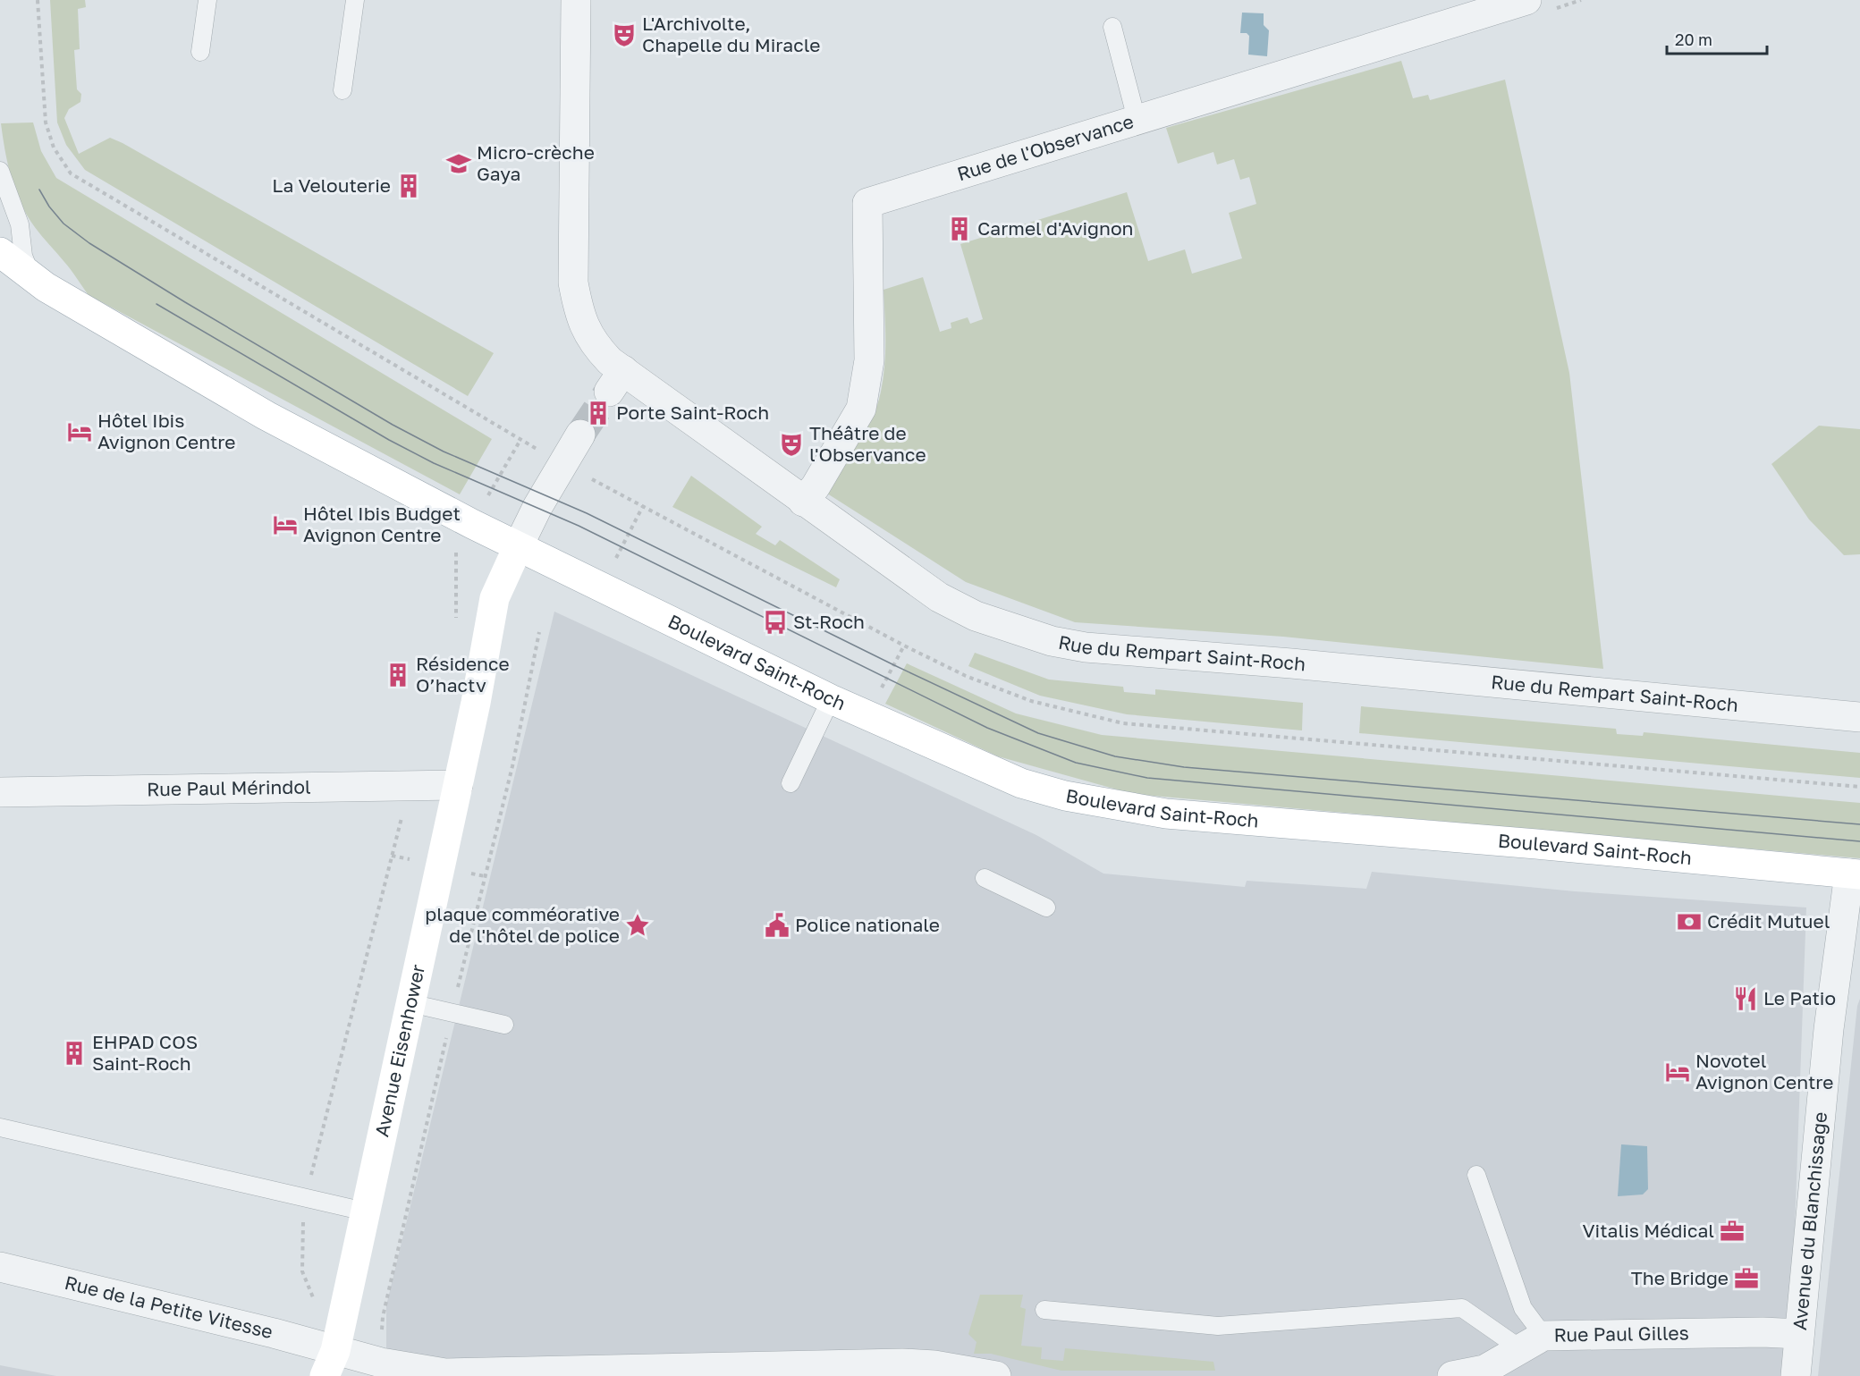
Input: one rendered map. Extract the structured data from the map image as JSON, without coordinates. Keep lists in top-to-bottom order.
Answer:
{
  "streets": {
    "main road": ["Boulevard Saint-Roch", "Avenue Eisenhower"],
    "street": [
      "Rue de l'Observance",
      "Rue du Rempart Saint-Roch",
      "Rue Paul Mérindol",
      "Avenue du Blanchissage",
      "Rue de la Petite Vitesse",
      "Rue Paul Gilles"
    ]
  },
  "crossings": [
    ["Rue de l'Observance", "Rue du Rempart Saint-Roch"],
    ["Boulevard Saint-Roch", "Avenue Eisenhower"],
    ["Boulevard Saint-Roch", "Avenue du Blanchissage"],
    ["Rue Paul Mérindol", "Avenue Eisenhower"],
    ["Avenue Eisenhower", "Rue de la Petite Vitesse"],
    ["Avenue du Blanchissage", "Rue Paul Gilles"]
  ],
  "places": {
    "theatre": ["L'Archivolte, Chapelle du Miracle", "Théâtre de l'Observance"],
    "school or university": ["Micro-crèche Gaya"],
    "building": [
      "La Velouterie",
      "Carmel d'Avignon",
      "Porte Saint-Roch",
      "Résidence O’hactv",
      "EHPAD COS Saint-Roch"
    ],
    "hotel": ["Hôtel Ibis Avignon Centre", "Hôtel Ibis Budget Avignon Centre", "Novotel Avignon Centre"],
    "bus stop": ["St-Roch"],
    "bank": ["Crédit Mutuel"],
    "place": ["plaque comméorative de l'hôtel de police"],
    "public building": ["Police nationale"],
    "restaurant": ["Le Patio"],
    "office": ["Vitalis Médical", "The Bridge"]
  },
  "scale_bar": "20 m"
}
